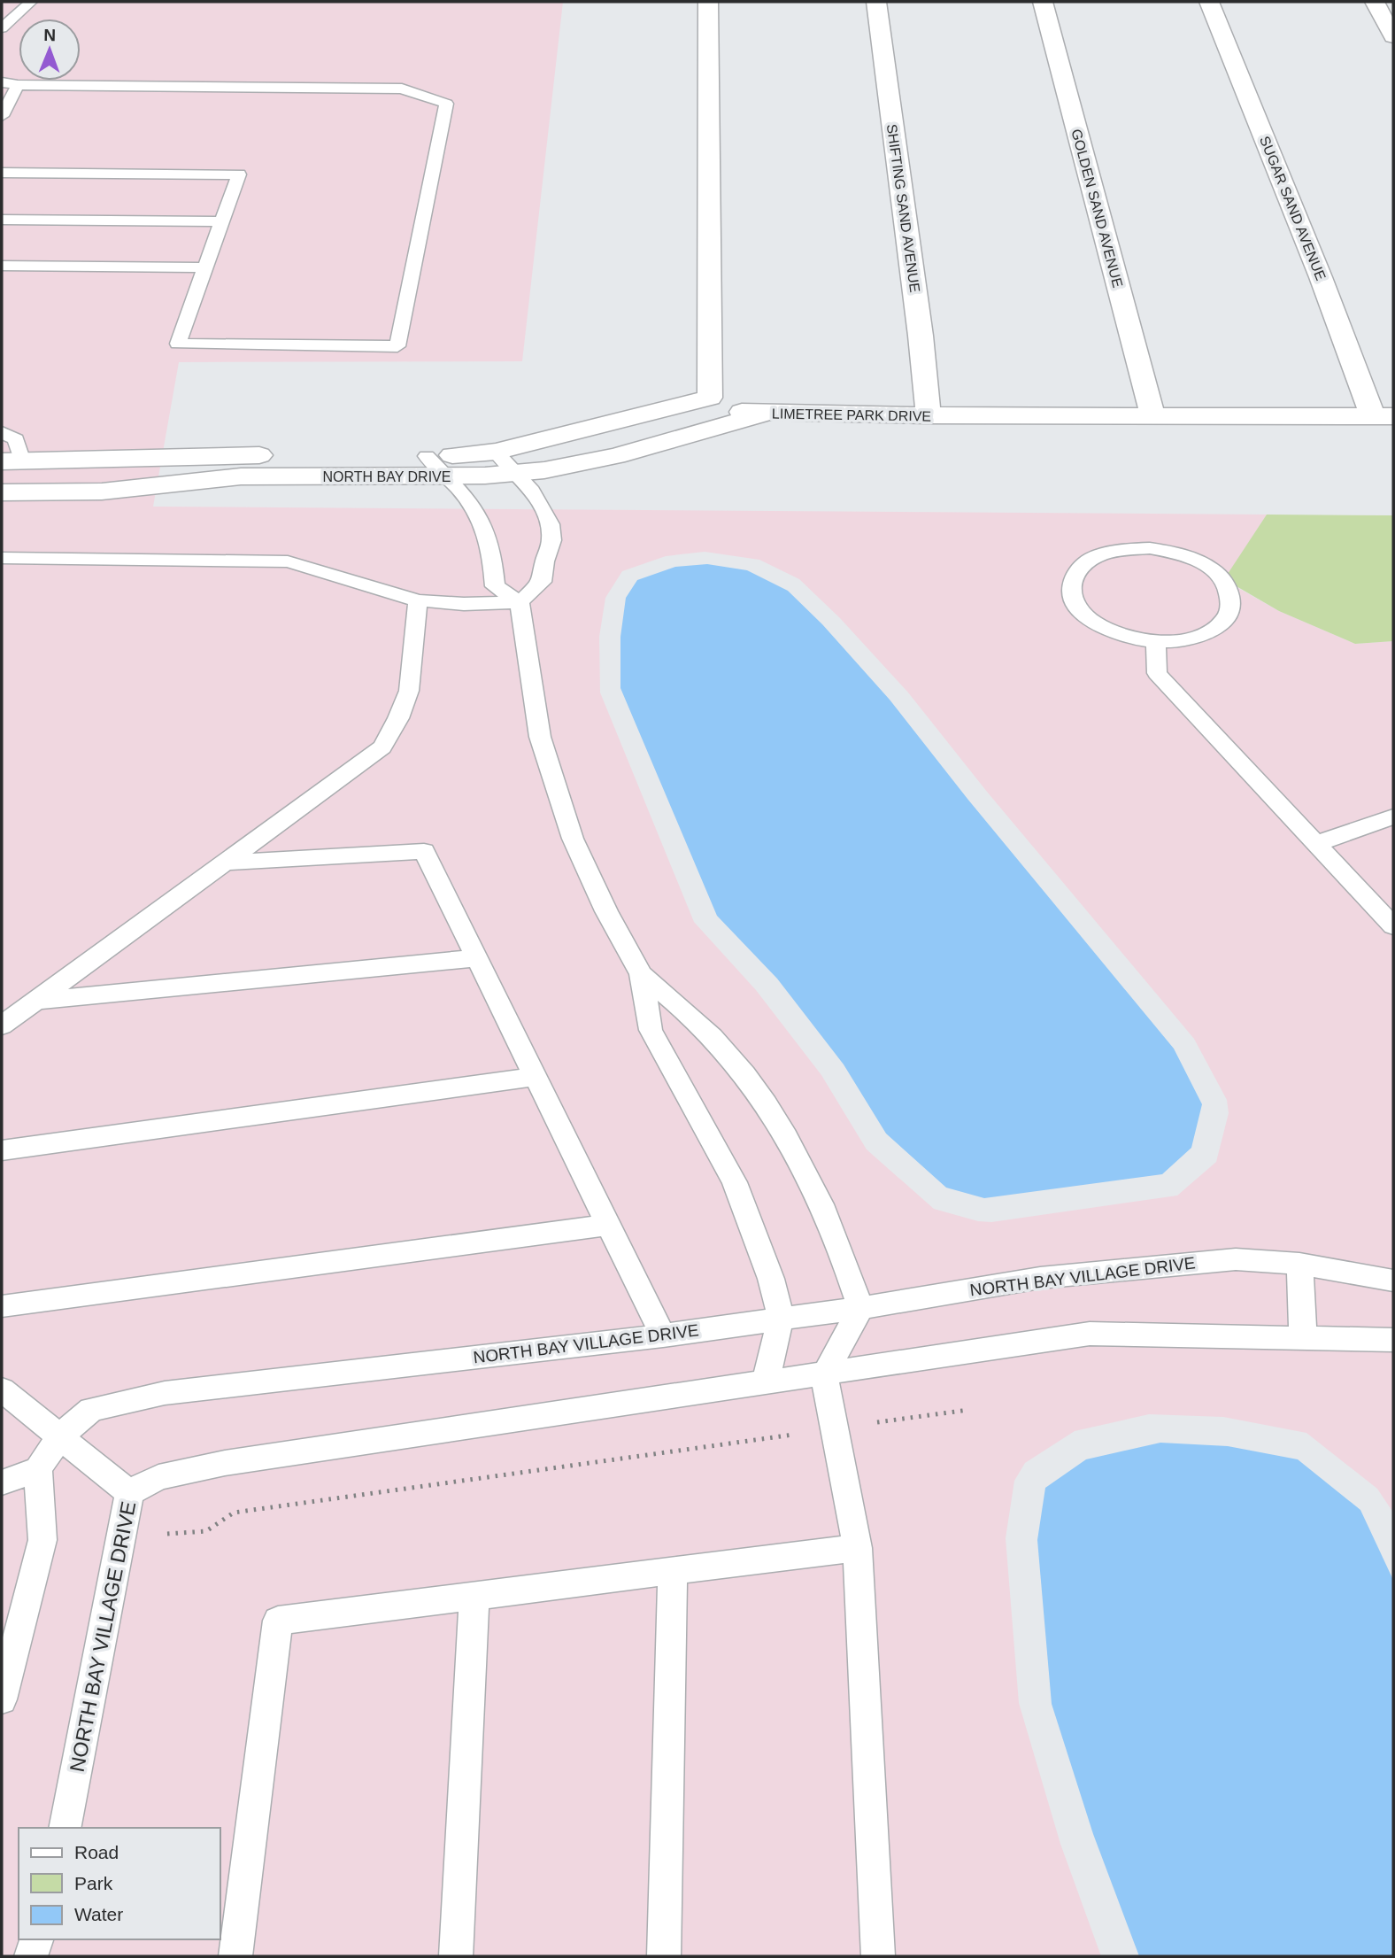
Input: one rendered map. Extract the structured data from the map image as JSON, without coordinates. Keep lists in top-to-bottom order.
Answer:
{
  "streets": {
    "street": [
      "SHIFTING SAND AVENUE",
      "GOLDEN SAND AVENUE",
      "SUGAR SAND AVENUE",
      "LIMETREE PARK DRIVE",
      "NORTH BAY DRIVE"
    ],
    "lane": ["NORTH BAY VILLAGE DRIVE"]
  },
  "crossings": [
    ["SHIFTING SAND AVENUE", "LIMETREE PARK DRIVE"],
    ["GOLDEN SAND AVENUE", "LIMETREE PARK DRIVE"],
    ["SUGAR SAND AVENUE", "LIMETREE PARK DRIVE"],
    ["LIMETREE PARK DRIVE", "NORTH BAY DRIVE"]
  ],
  "legend": ["Road", "Park", "Water"],
  "north": "top"
}
